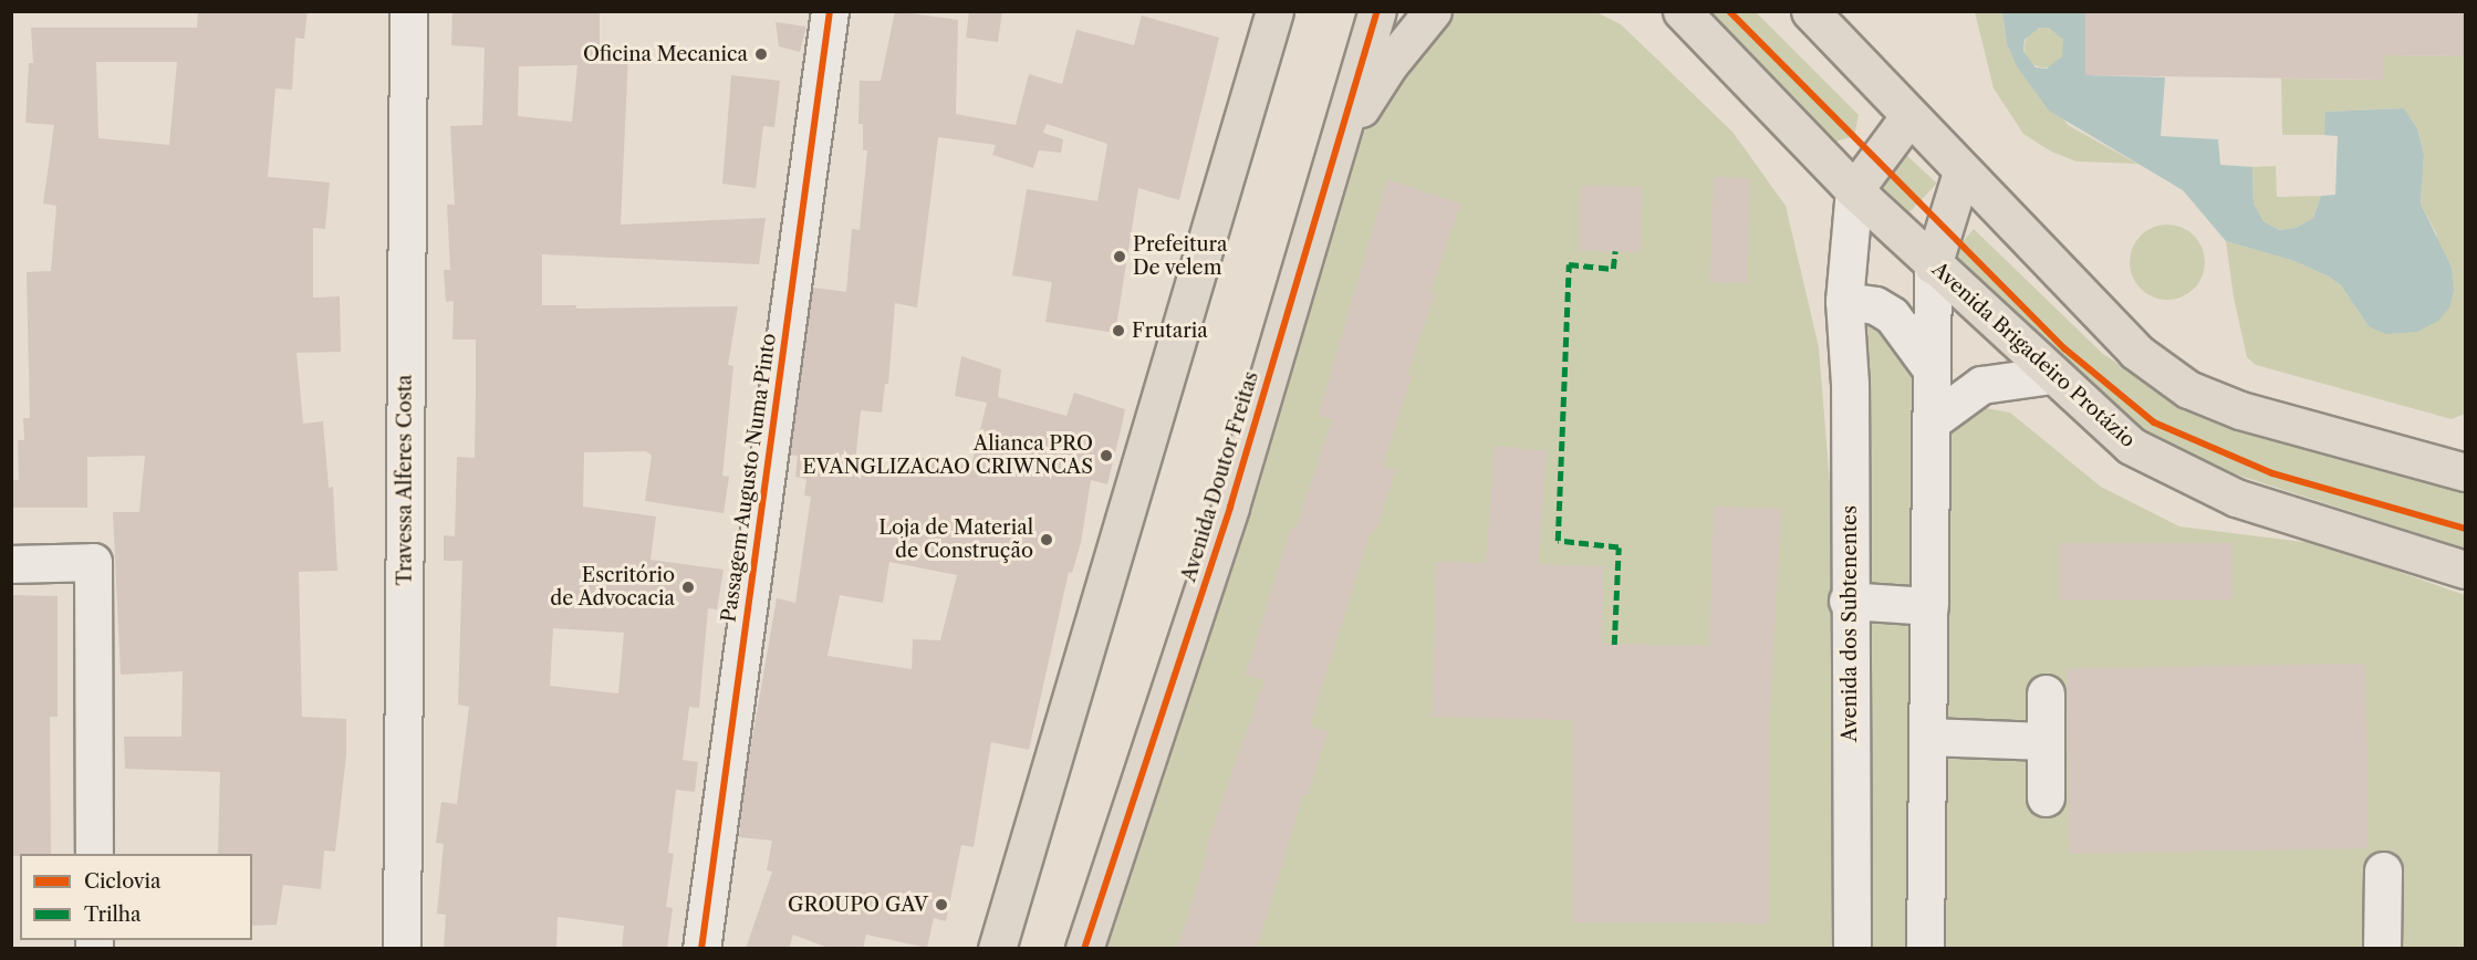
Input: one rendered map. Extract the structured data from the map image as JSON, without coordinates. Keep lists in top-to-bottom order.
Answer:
{
  "streets": {
    "main road": ["Avenida Brigadeiro Protázio", "Avenida Doutor Freitas"],
    "street": ["Passagem Augusto Numa Pinto", "Travessa Alferes Costa", "Avenida dos Subtenentes"]
  },
  "crossings": [
    ["Avenida Brigadeiro Protázio", "Avenida dos Subtenentes"]
  ],
  "places": [
    "Oficina Mecanica",
    "Prefeitura De velem",
    "Frutaria",
    "Alianca PRO EVANGLIZACAO CRIWNCAS",
    "Loja de Material de Construção",
    "Escritório de Advocacia",
    "GROUPO GAV"
  ],
  "legend": ["Ciclovia", "Trilha"]
}
